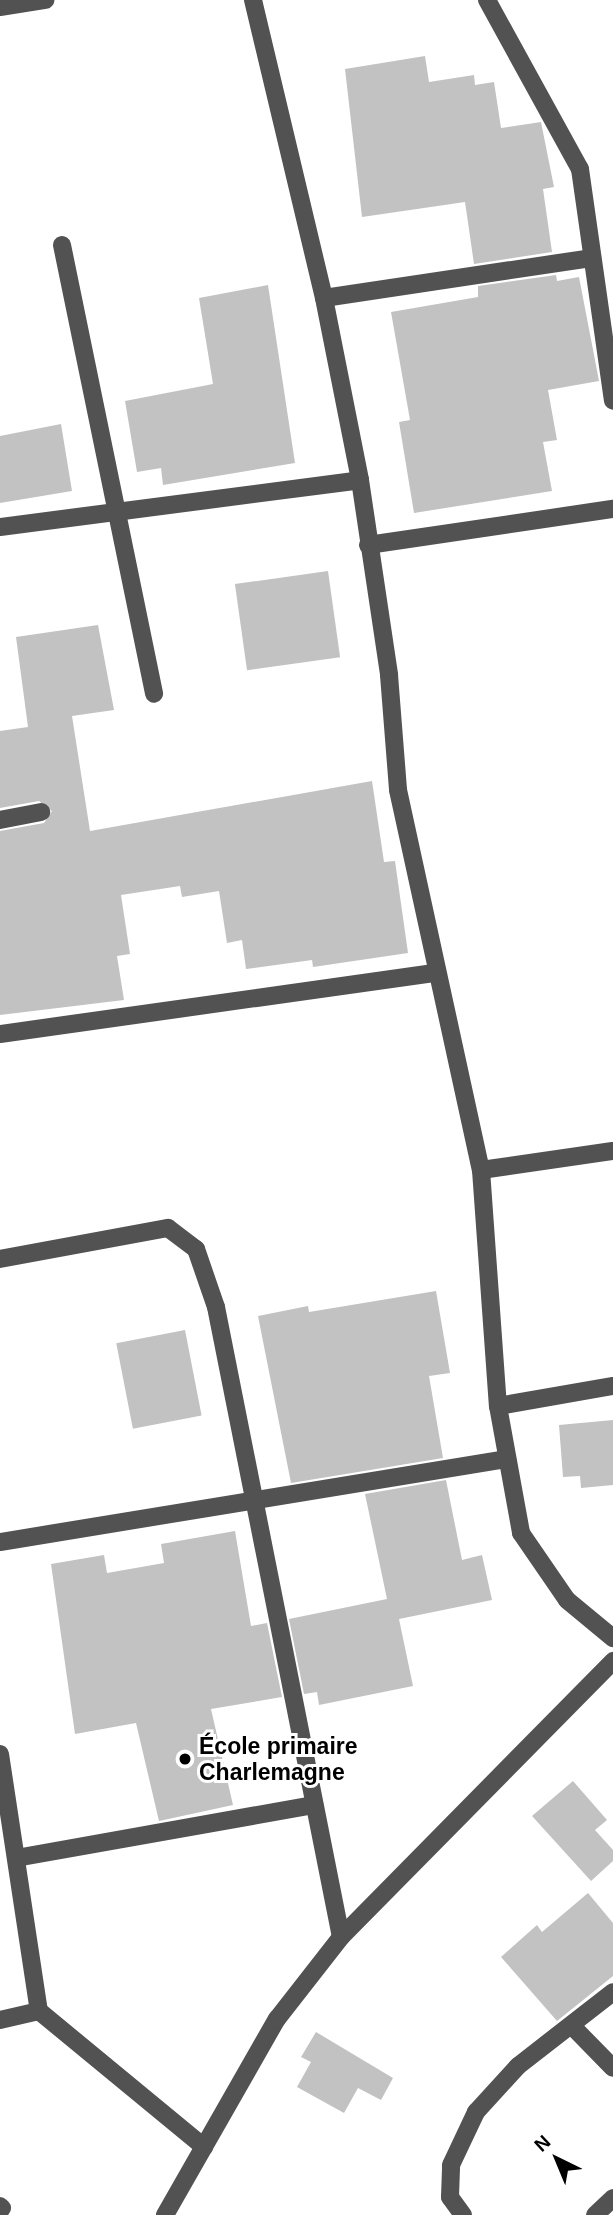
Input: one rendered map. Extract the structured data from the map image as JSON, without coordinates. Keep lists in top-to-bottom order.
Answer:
{
  "places": ["École primaire Charlemagne"],
  "north": "top left"
}
